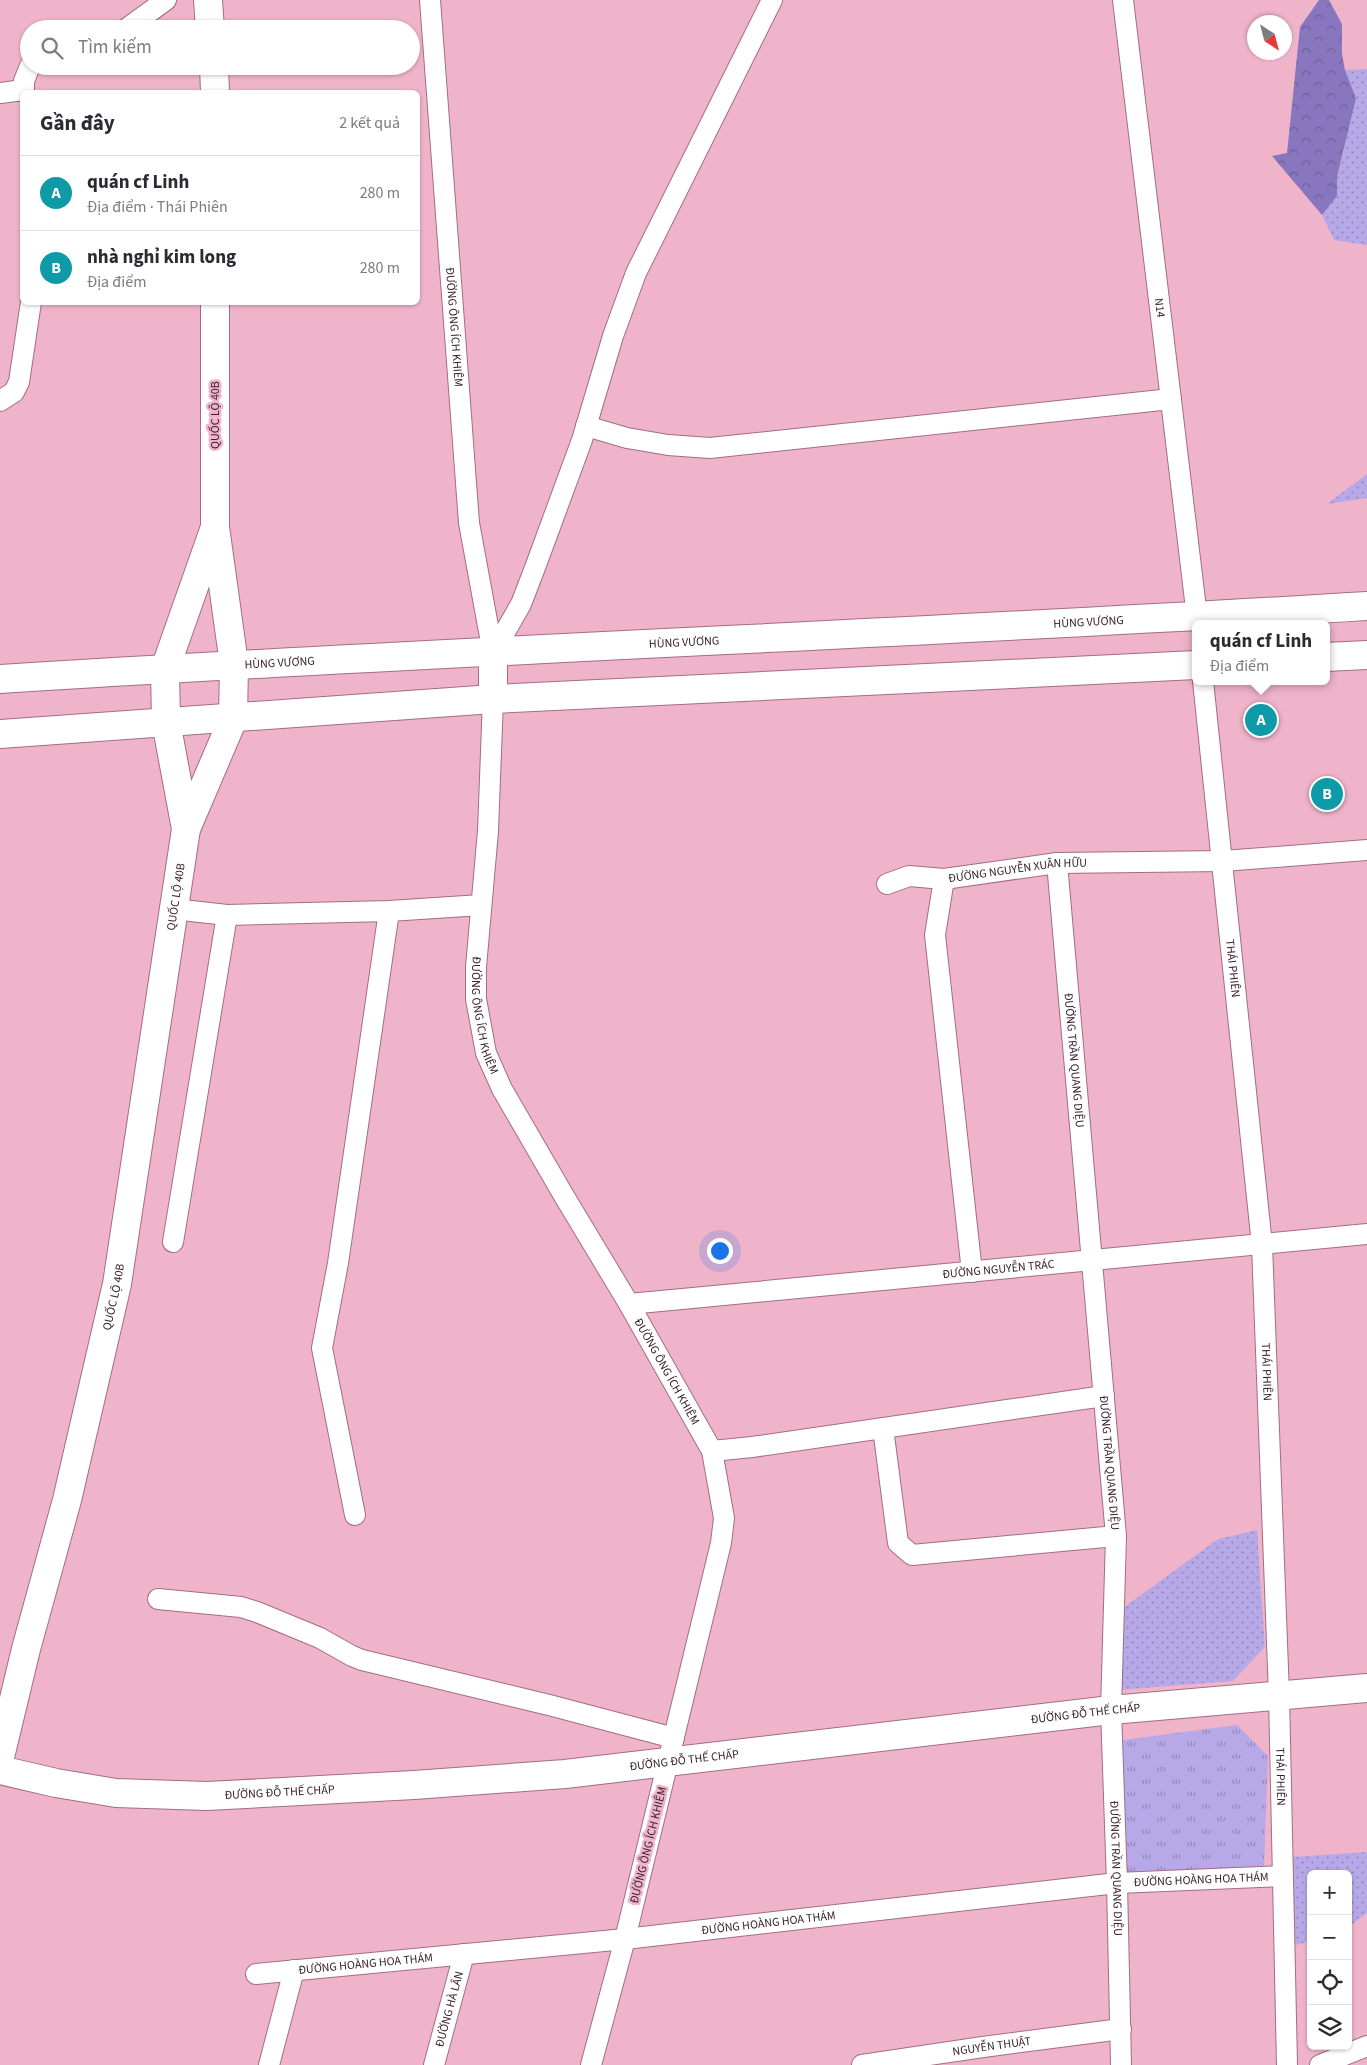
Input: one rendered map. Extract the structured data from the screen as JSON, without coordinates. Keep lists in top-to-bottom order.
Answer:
{
  "streets": {
    "main road": ["QUỐC LỘ 40B", "HÙNG VƯƠNG", "ĐƯỜNG ĐỖ THẾ CHẤP"],
    "street": [
      "N14",
      "ĐƯỜNG ÔNG ÍCH KHIÊM",
      "ĐƯỜNG NGUYỄN XUÂN HỮU",
      "THÁI PHIÊN",
      "ĐƯỜNG TRẦN QUANG DIỆU",
      "ĐƯỜNG NGUYỄN TRÁC",
      "ĐƯỜNG HOÀNG HOA THÁM",
      "ĐƯỜNG HÀ LÂN",
      "NGUYỄN THUẬT"
    ]
  },
  "crossings": [
    ["N14", "HÙNG VƯƠNG"],
    ["ĐƯỜNG ÔNG ÍCH KHIÊM", "HÙNG VƯƠNG"],
    ["ĐƯỜNG ÔNG ÍCH KHIÊM", "ĐƯỜNG NGUYỄN TRÁC"],
    ["ĐƯỜNG ÔNG ÍCH KHIÊM", "ĐƯỜNG ĐỖ THẾ CHẤP"],
    ["ĐƯỜNG ÔNG ÍCH KHIÊM", "ĐƯỜNG HOÀNG HOA THÁM"],
    ["ĐƯỜNG NGUYỄN XUÂN HỮU", "THÁI PHIÊN"],
    ["ĐƯỜNG NGUYỄN XUÂN HỮU", "ĐƯỜNG TRẦN QUANG DIỆU"],
    ["ĐƯỜNG NGUYỄN XUÂN HỮU", "ĐƯỜNG NGUYỄN TRÁC"],
    ["THÁI PHIÊN", "ĐƯỜNG NGUYỄN TRÁC"],
    ["THÁI PHIÊN", "ĐƯỜNG ĐỖ THẾ CHẤP"],
    ["THÁI PHIÊN", "ĐƯỜNG HOÀNG HOA THÁM"],
    ["ĐƯỜNG TRẦN QUANG DIỆU", "ĐƯỜNG NGUYỄN TRÁC"],
    ["ĐƯỜNG TRẦN QUANG DIỆU", "ĐƯỜNG ĐỖ THẾ CHẤP"],
    ["ĐƯỜNG TRẦN QUANG DIỆU", "ĐƯỜNG HOÀNG HOA THÁM"],
    ["ĐƯỜNG TRẦN QUANG DIỆU", "NGUYỄN THUẬT"],
    ["ĐƯỜNG HOÀNG HOA THÁM", "ĐƯỜNG HÀ LÂN"]
  ],
  "north": "bottom right",
  "page": {
    "search": "Tìm kiếm",
    "heading": ["Gần đây", "2 kết quả"],
    "list": [
      {
        "mark": "A",
        "name": "quán cf Linh",
        "note": "Địa điểm · Thái Phiên",
        "value": "280 m"
      },
      {
        "mark": "B",
        "name": "nhà nghỉ kim long",
        "note": "Địa điểm",
        "value": "280 m"
      }
    ],
    "popup": ["quán cf Linh", "Địa điểm"],
    "pins": ["A", "B"],
    "map_buttons": ["+", "−"]
  }
}
